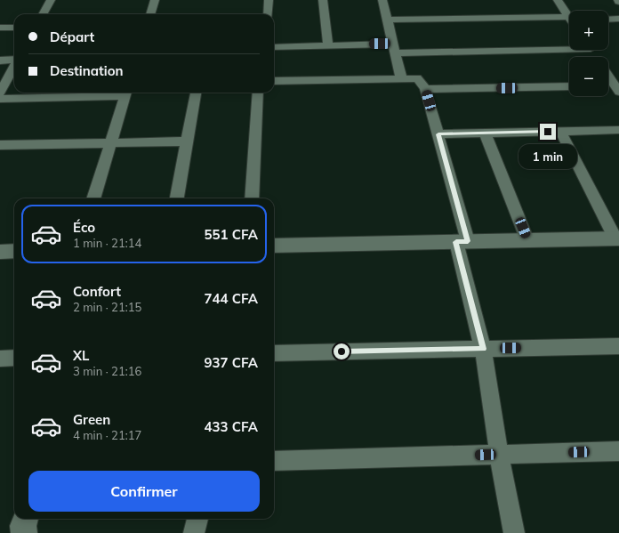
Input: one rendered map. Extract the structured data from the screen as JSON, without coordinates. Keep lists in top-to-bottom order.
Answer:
{
  "page": {
    "map_buttons": ["+", "−"],
    "banner": ["Départ", "Destination"],
    "bubble": "1 min",
    "list": [
      {
        "name": "Éco",
        "note": "1 min · 21:14",
        "value": "551 CFA"
      },
      {
        "name": "Confort",
        "note": "2 min · 21:15",
        "value": "744 CFA"
      },
      {
        "name": "XL",
        "note": "3 min · 21:16",
        "value": "937 CFA"
      },
      {
        "name": "Green",
        "note": "4 min · 21:17",
        "value": "433 CFA"
      }
    ],
    "buttons": "Confirmer"
  }
}
